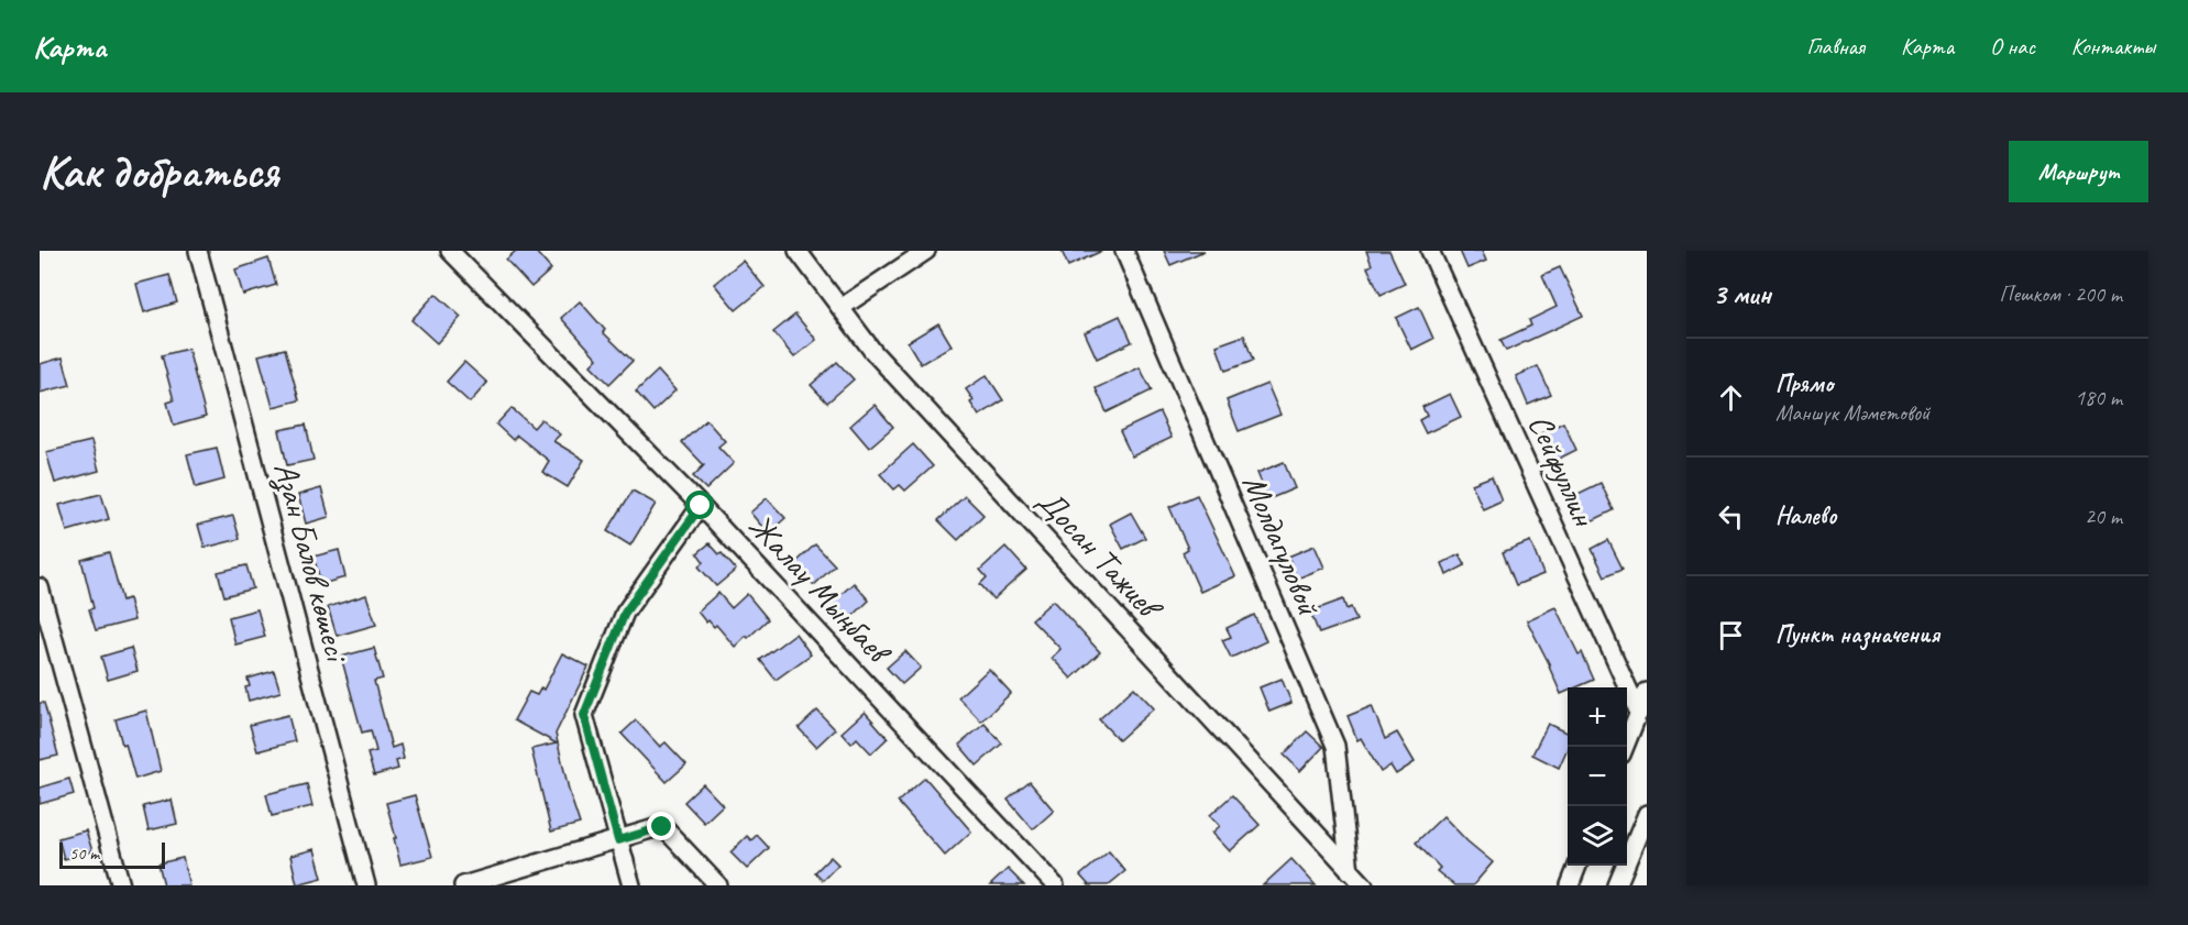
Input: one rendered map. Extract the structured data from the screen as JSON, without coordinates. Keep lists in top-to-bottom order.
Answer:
{
  "streets": {
    "street": [
      "Сейфуллин",
      "Молдагуловой",
      "Досан Тажиев",
      "Азан Балов көшесі",
      "Жалау Мыңбаев"
    ]
  },
  "crossings": [
    ["Молдагуловой", "Досан Тажиев"]
  ],
  "scale_bar": "50 m",
  "page": {
    "header": "Карта",
    "nav": [
      "Главная",
      "Карта",
      "О нас",
      "Контакты"
    ],
    "buttons": "Маршрут",
    "title": "Как добраться",
    "heading": ["3 мин", "Пешком · 200 m"],
    "list": [
      ["Прямо", "Маншүк Мәметовой", "180 m"],
      ["Налево", "20 m"],
      "Пункт назначения"
    ],
    "map_buttons": ["+", "−"],
    "scale": "50 m"
  }
}
